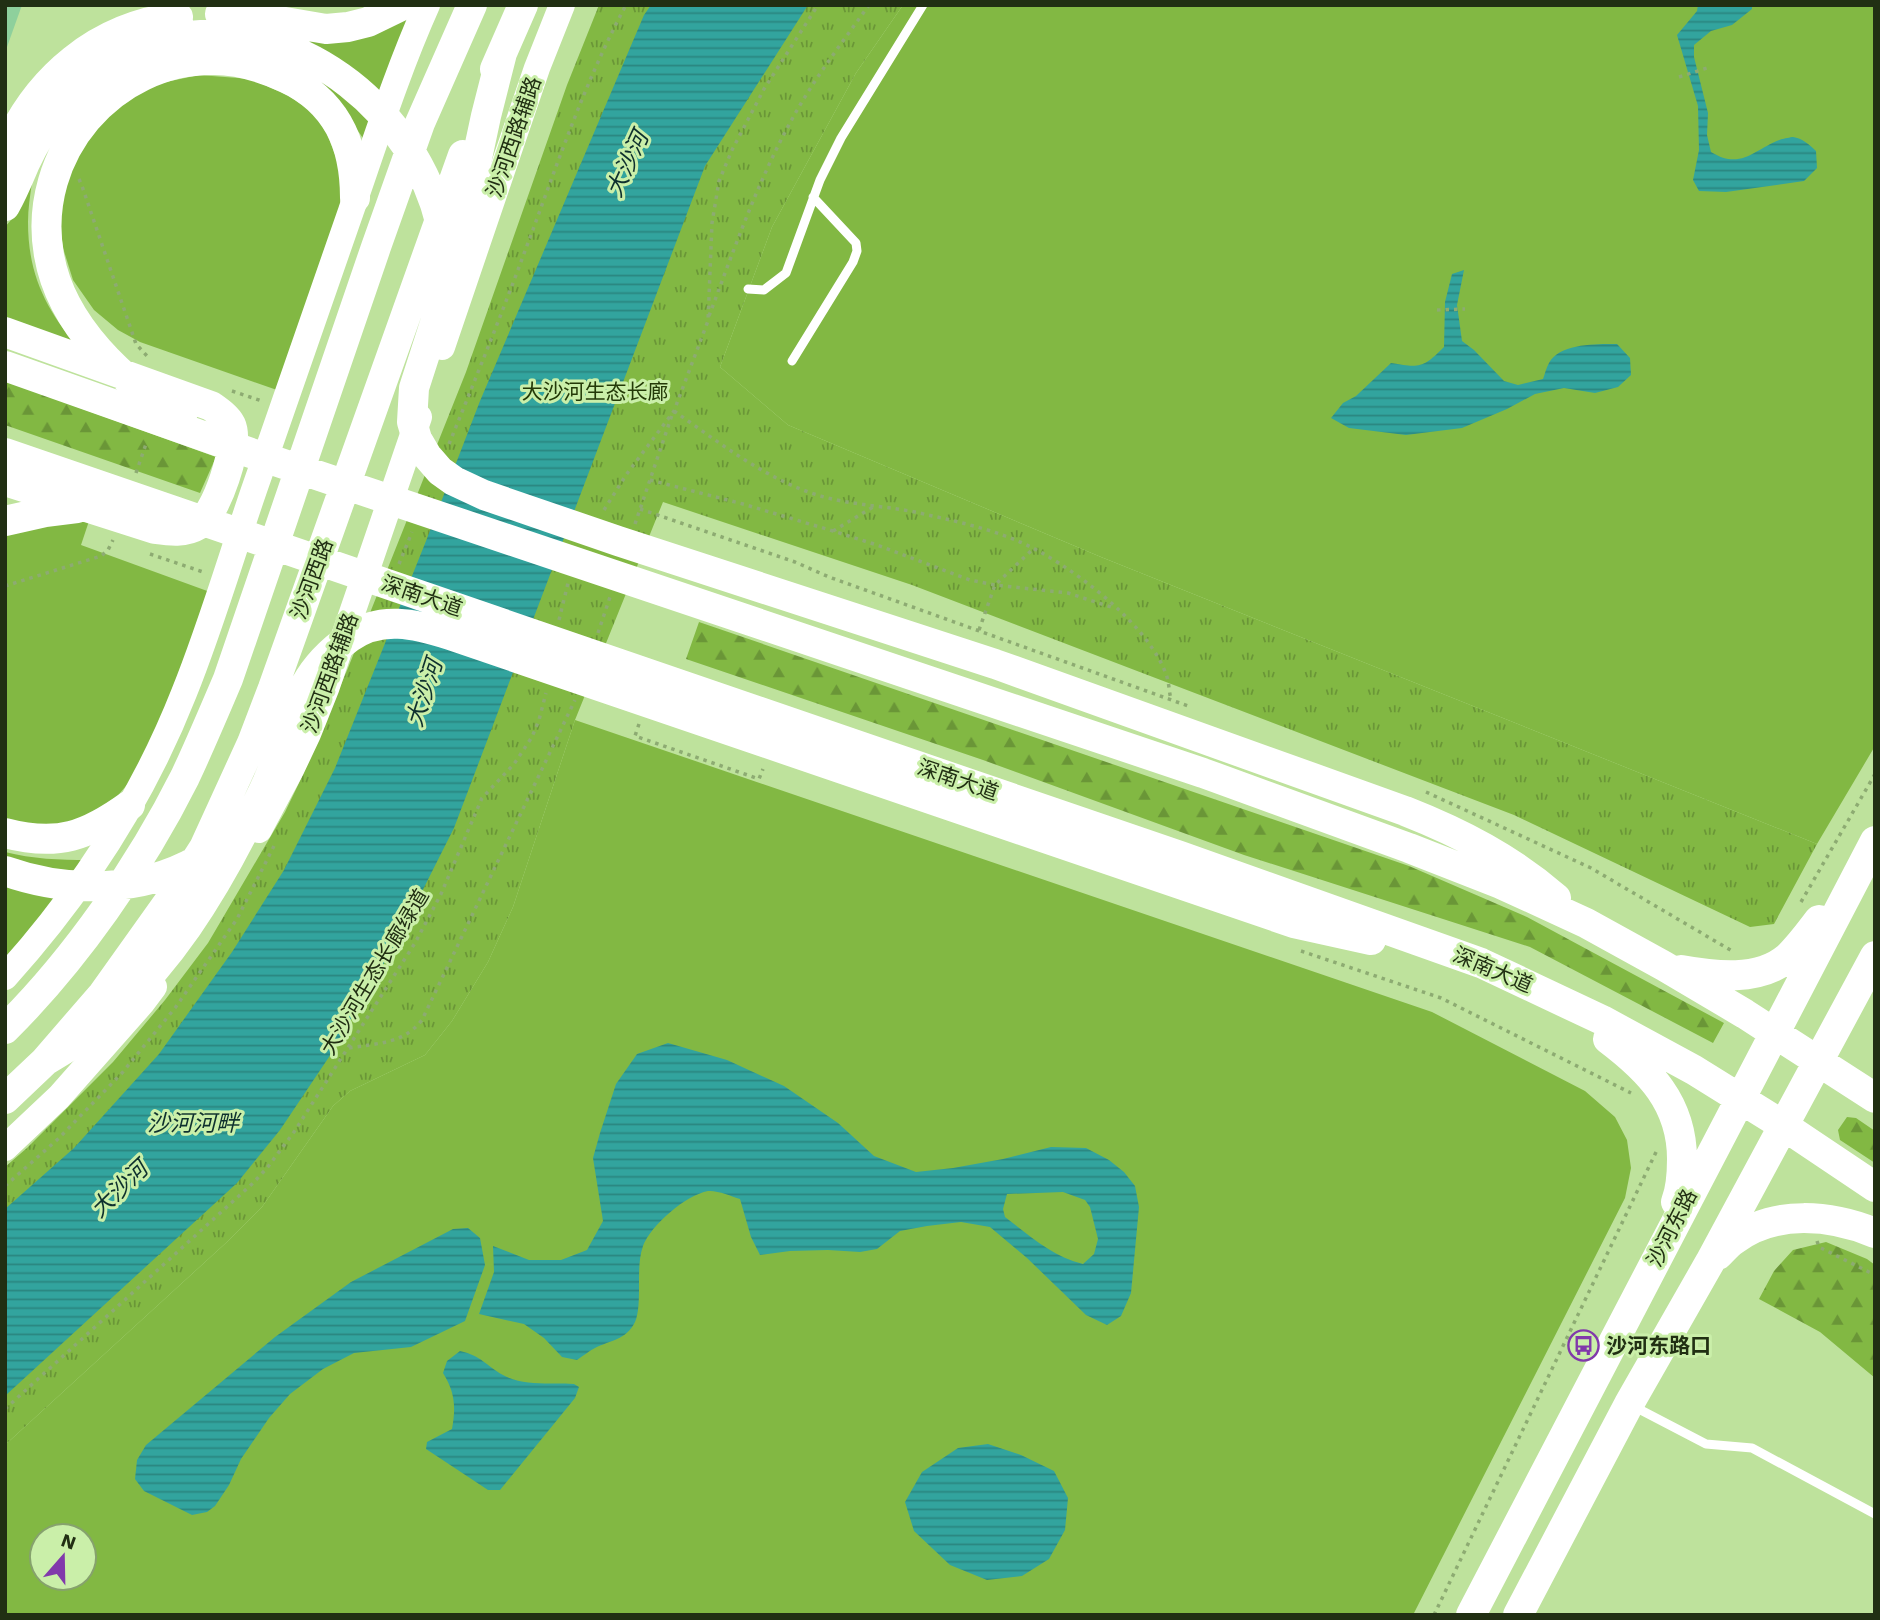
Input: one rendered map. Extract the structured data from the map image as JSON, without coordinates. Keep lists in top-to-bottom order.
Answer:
{
  "streets": {
    "main road": [
      "沙河西路辅路",
      "沙河西路",
      "深南大道",
      "沙河东路"
    ],
    "path": ["大沙河生态长廊绿道"]
  },
  "crossings": [
    ["深南大道", "沙河东路"]
  ],
  "water": ["大沙河", "沙河河畔"],
  "parks": ["大沙河生态长廊"],
  "places": {
    "bus stop": ["沙河东路口"]
  },
  "north": "top"
}
